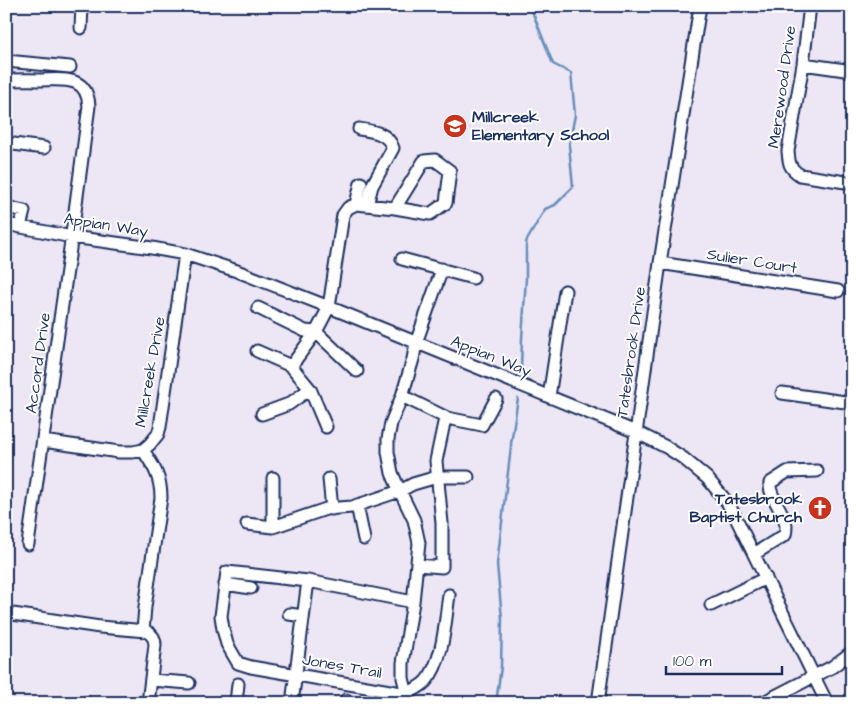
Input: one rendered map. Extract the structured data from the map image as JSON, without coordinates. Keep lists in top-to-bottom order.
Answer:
{
  "streets": {
    "street": [
      "Merewood Drive",
      "Appian Way",
      "Sulier Court",
      "Tatesbrook Drive",
      "Accord Drive",
      "Millcreek Drive",
      "Jones Trail"
    ]
  },
  "crossings": [
    ["Appian Way", "Tatesbrook Drive"],
    ["Appian Way", "Accord Drive"],
    ["Appian Way", "Millcreek Drive"],
    ["Sulier Court", "Tatesbrook Drive"],
    ["Accord Drive", "Millcreek Drive"]
  ],
  "places": {
    "school or university": ["Millcreek Elementary School"],
    "church": ["Tatesbrook Baptist Church"]
  },
  "scale_bar": "100 m"
}
